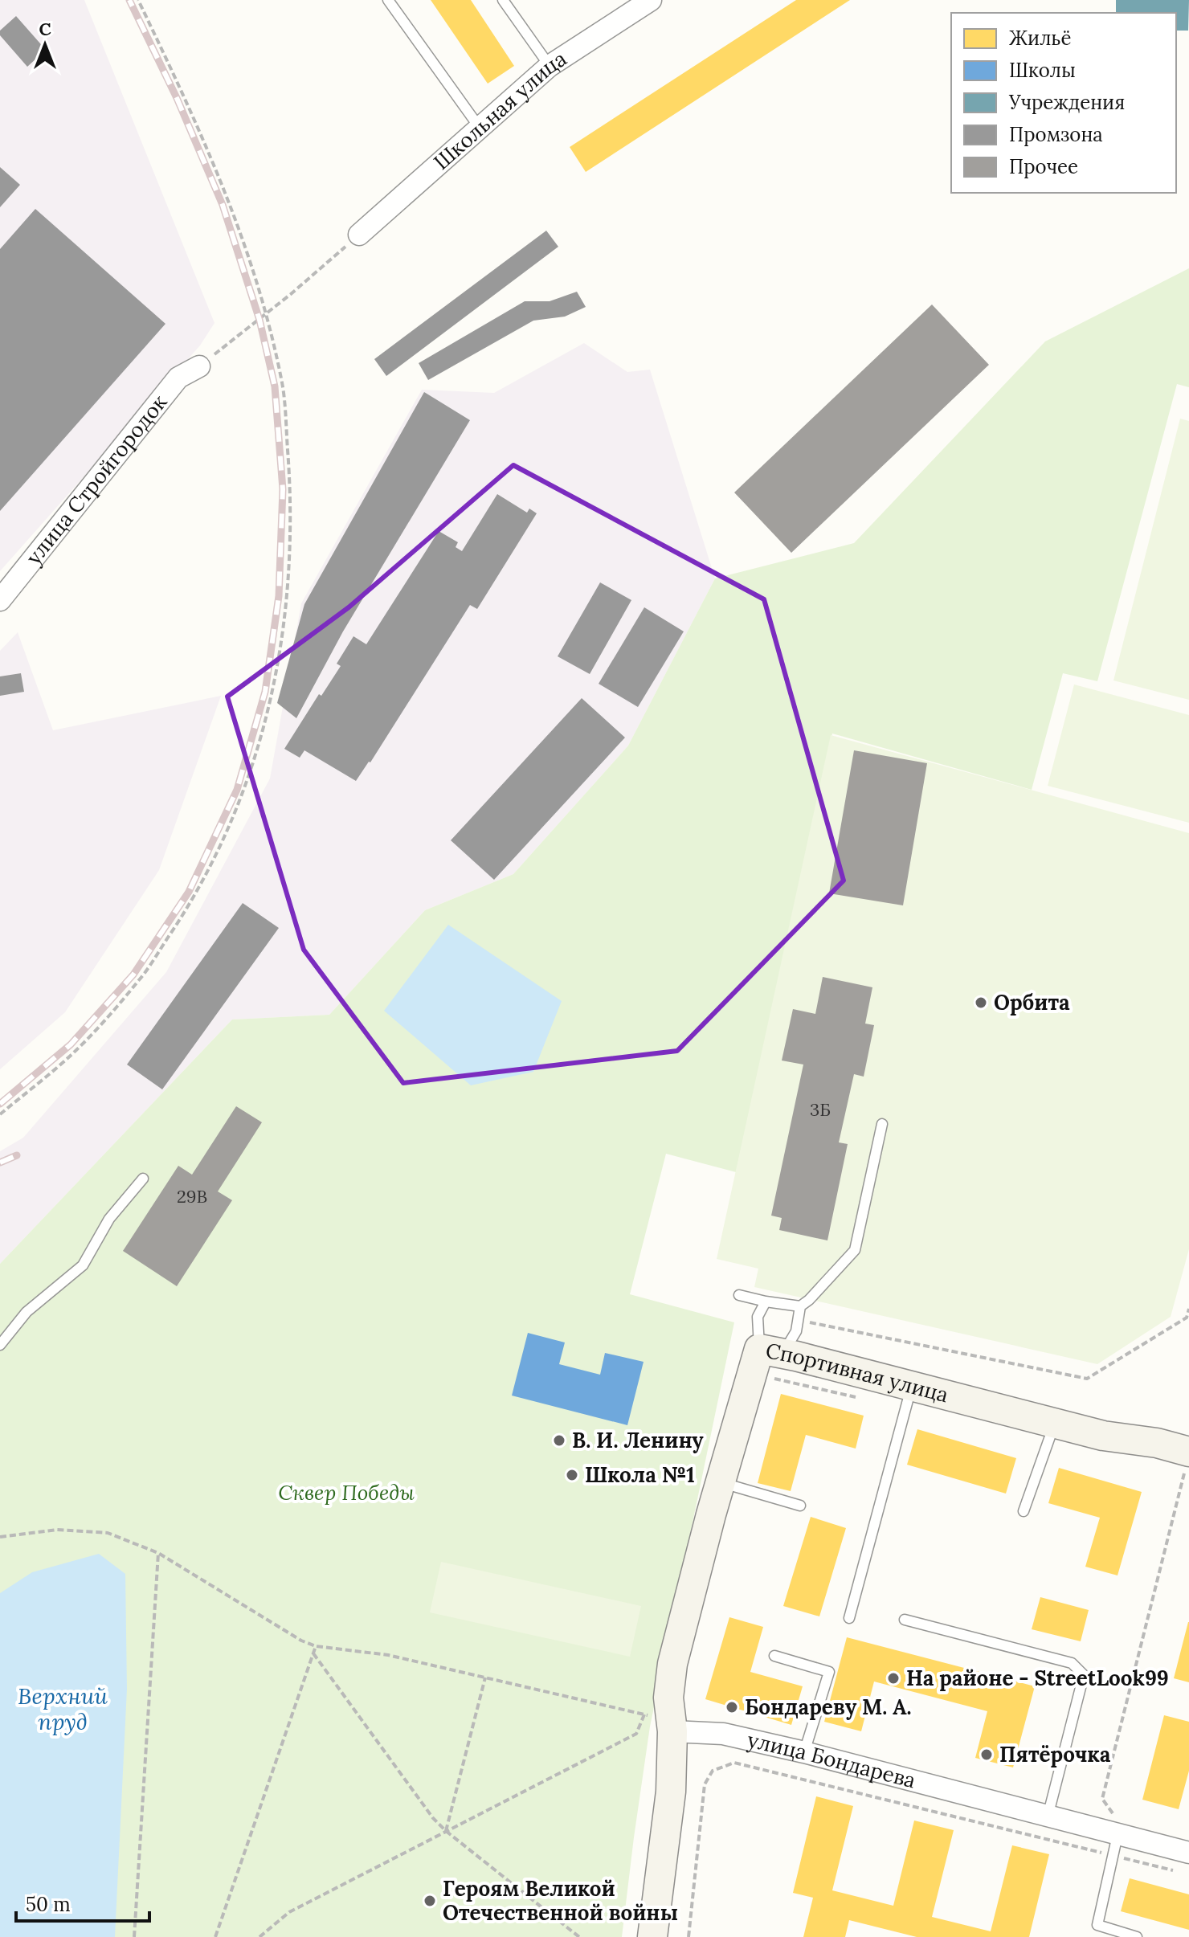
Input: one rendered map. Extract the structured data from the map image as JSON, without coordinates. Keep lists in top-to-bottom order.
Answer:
{
  "streets": {
    "street": [
      "Школьная улица",
      "улица Стройгородок",
      "Спортивная улица",
      "улица Бондарева"
    ]
  },
  "crossings": [
    ["Спортивная улица", "улица Бондарева"]
  ],
  "water": ["Верхний пруд"],
  "parks": ["Сквер Победы"],
  "places": [
    "Орбита",
    "В. И. Ленину",
    "Школа №1",
    "На районе - StreetLook99",
    "Бондареву М. А.",
    "Пятёрочка",
    "Героям Великой Отечественной войны"
  ],
  "house_numbers": ["3Б", "29В"],
  "legend": [
    "Жильё",
    "Школы",
    "Учреждения",
    "Промзона",
    "Прочее"
  ],
  "scale_bar": "50 m",
  "north": "top"
}
